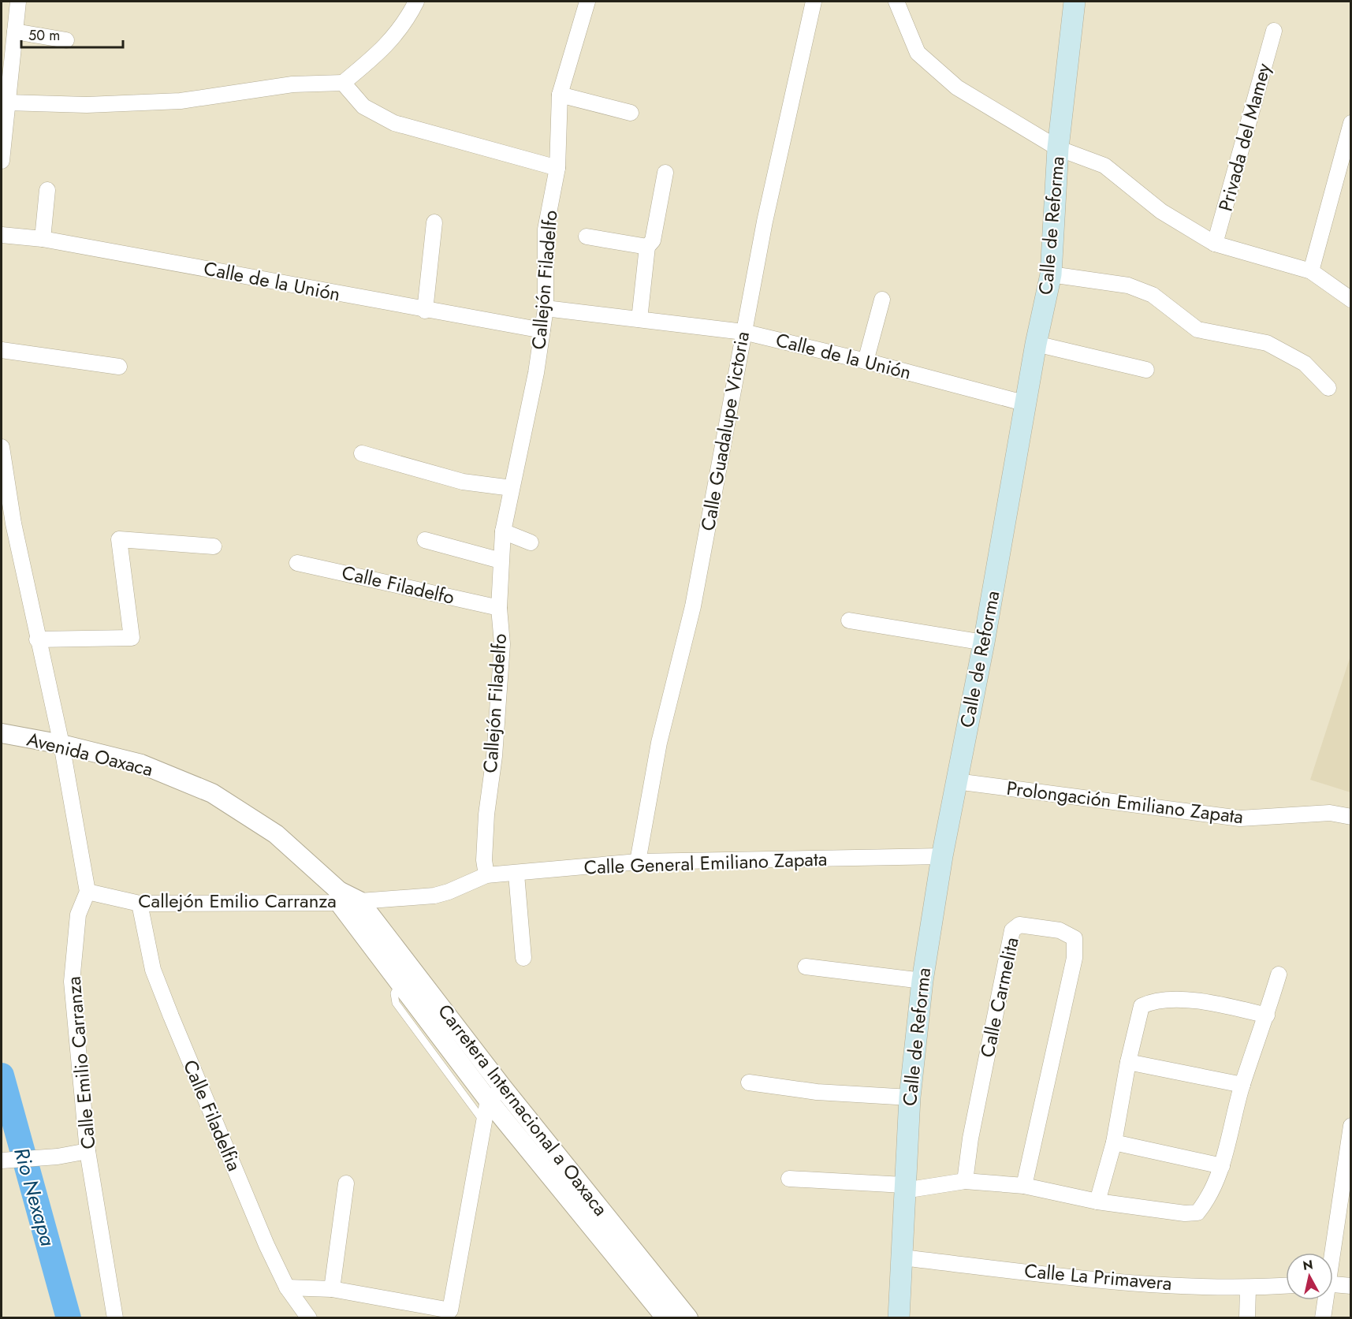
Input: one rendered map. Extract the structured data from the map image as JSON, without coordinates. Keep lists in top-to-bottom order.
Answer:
{
  "streets": {
    "main road": ["Calle de Reforma"],
    "street": [
      "Privada del Mamey",
      "Callejón Filadelfo",
      "Calle de la Unión",
      "Calle Guadalupe Victoria",
      "Calle Filadelfo",
      "Avenida Oaxaca",
      "Prolongación Emiliano Zapata",
      "Calle General Emiliano Zapata",
      "Callejón Emilio Carranza",
      "Calle Carmelita",
      "Calle Emilio Carranza",
      "Carretera Internacional a Oaxaca",
      "Calle Filadelfia",
      "Calle La Primavera"
    ]
  },
  "crossings": [
    ["Calle de Reforma", "Calle de la Unión"],
    ["Calle de Reforma", "Prolongación Emiliano Zapata"],
    ["Calle de Reforma", "Calle General Emiliano Zapata"],
    ["Calle de Reforma", "Calle La Primavera"],
    ["Callejón Filadelfo", "Calle de la Unión"],
    ["Callejón Filadelfo", "Calle Filadelfo"],
    ["Callejón Filadelfo", "Calle General Emiliano Zapata"],
    ["Calle de la Unión", "Calle Guadalupe Victoria"],
    ["Calle Guadalupe Victoria", "Calle General Emiliano Zapata"],
    ["Avenida Oaxaca", "Calle General Emiliano Zapata"],
    ["Avenida Oaxaca", "Callejón Emilio Carranza"],
    ["Avenida Oaxaca", "Carretera Internacional a Oaxaca"],
    ["Calle General Emiliano Zapata", "Carretera Internacional a Oaxaca"],
    ["Callejón Emilio Carranza", "Calle Emilio Carranza"],
    ["Callejón Emilio Carranza", "Carretera Internacional a Oaxaca"],
    ["Callejón Emilio Carranza", "Calle Filadelfia"]
  ],
  "water": ["Rio Nexapa"],
  "scale_bar": "50 m",
  "north": "top"
}
